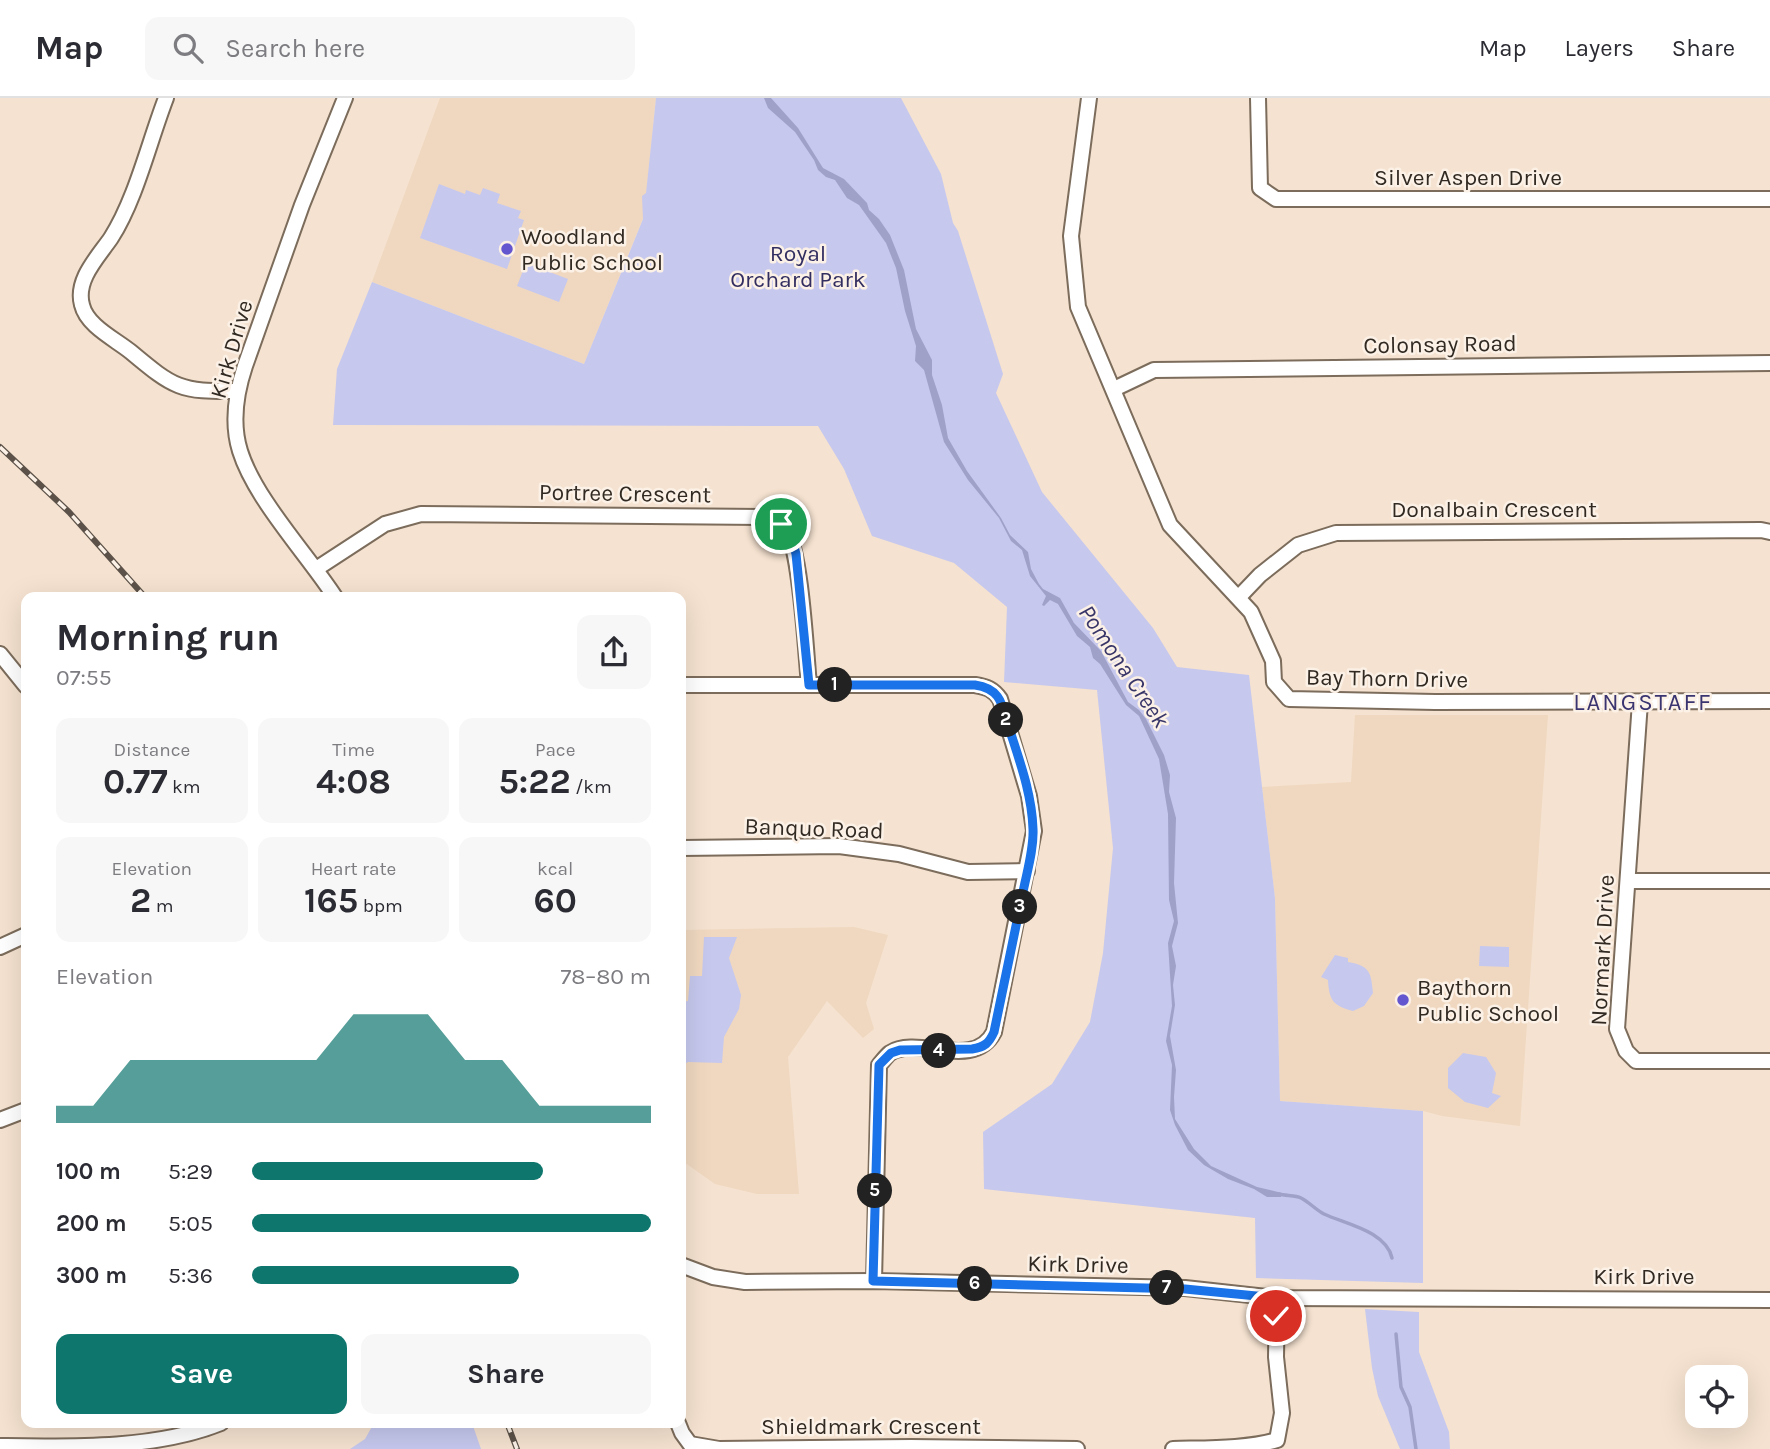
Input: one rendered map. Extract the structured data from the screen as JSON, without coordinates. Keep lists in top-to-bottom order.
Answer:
{
  "streets": {
    "street": [
      "Silver Aspen Drive",
      "Colonsay Road",
      "Kirk Drive",
      "Portree Crescent",
      "Donalbain Crescent",
      "Bay Thorn Drive",
      "Banquo Road",
      "Normark Drive",
      "Shieldmark Crescent"
    ]
  },
  "crossings": [
    ["Colonsay Road", "Bay Thorn Drive"],
    ["Kirk Drive", "Portree Crescent"],
    ["Donalbain Crescent", "Bay Thorn Drive"],
    ["Bay Thorn Drive", "Normark Drive"]
  ],
  "districts": ["LANGSTAFF"],
  "water": ["Pomona Creek"],
  "parks": ["Royal Orchard Park"],
  "places": ["Woodland Public School", "Baythorn Public School"],
  "page": {
    "header": "Map",
    "search": "Search here",
    "nav": ["Map", "Layers", "Share"],
    "heading": ["Morning run", "07:55"],
    "pins": [
      "1",
      "2",
      "3",
      "4",
      "5",
      "6",
      "7"
    ],
    "stats": [
      ["Distance", "0.77 km"],
      ["Time", "4:08"],
      ["Pace", "5:22 /km"],
      ["Elevation", "2 m"],
      ["Heart rate", "165 bpm"],
      ["kcal", "60"]
    ],
    "chart": ["Elevation", "78–80 m"],
    "list": [
      {
        "name": "100 m",
        "note": "5:29"
      },
      {
        "name": "200 m",
        "note": "5:05"
      },
      {
        "name": "300 m",
        "note": "5:36"
      }
    ],
    "buttons": ["Save", "Share"]
  }
}
